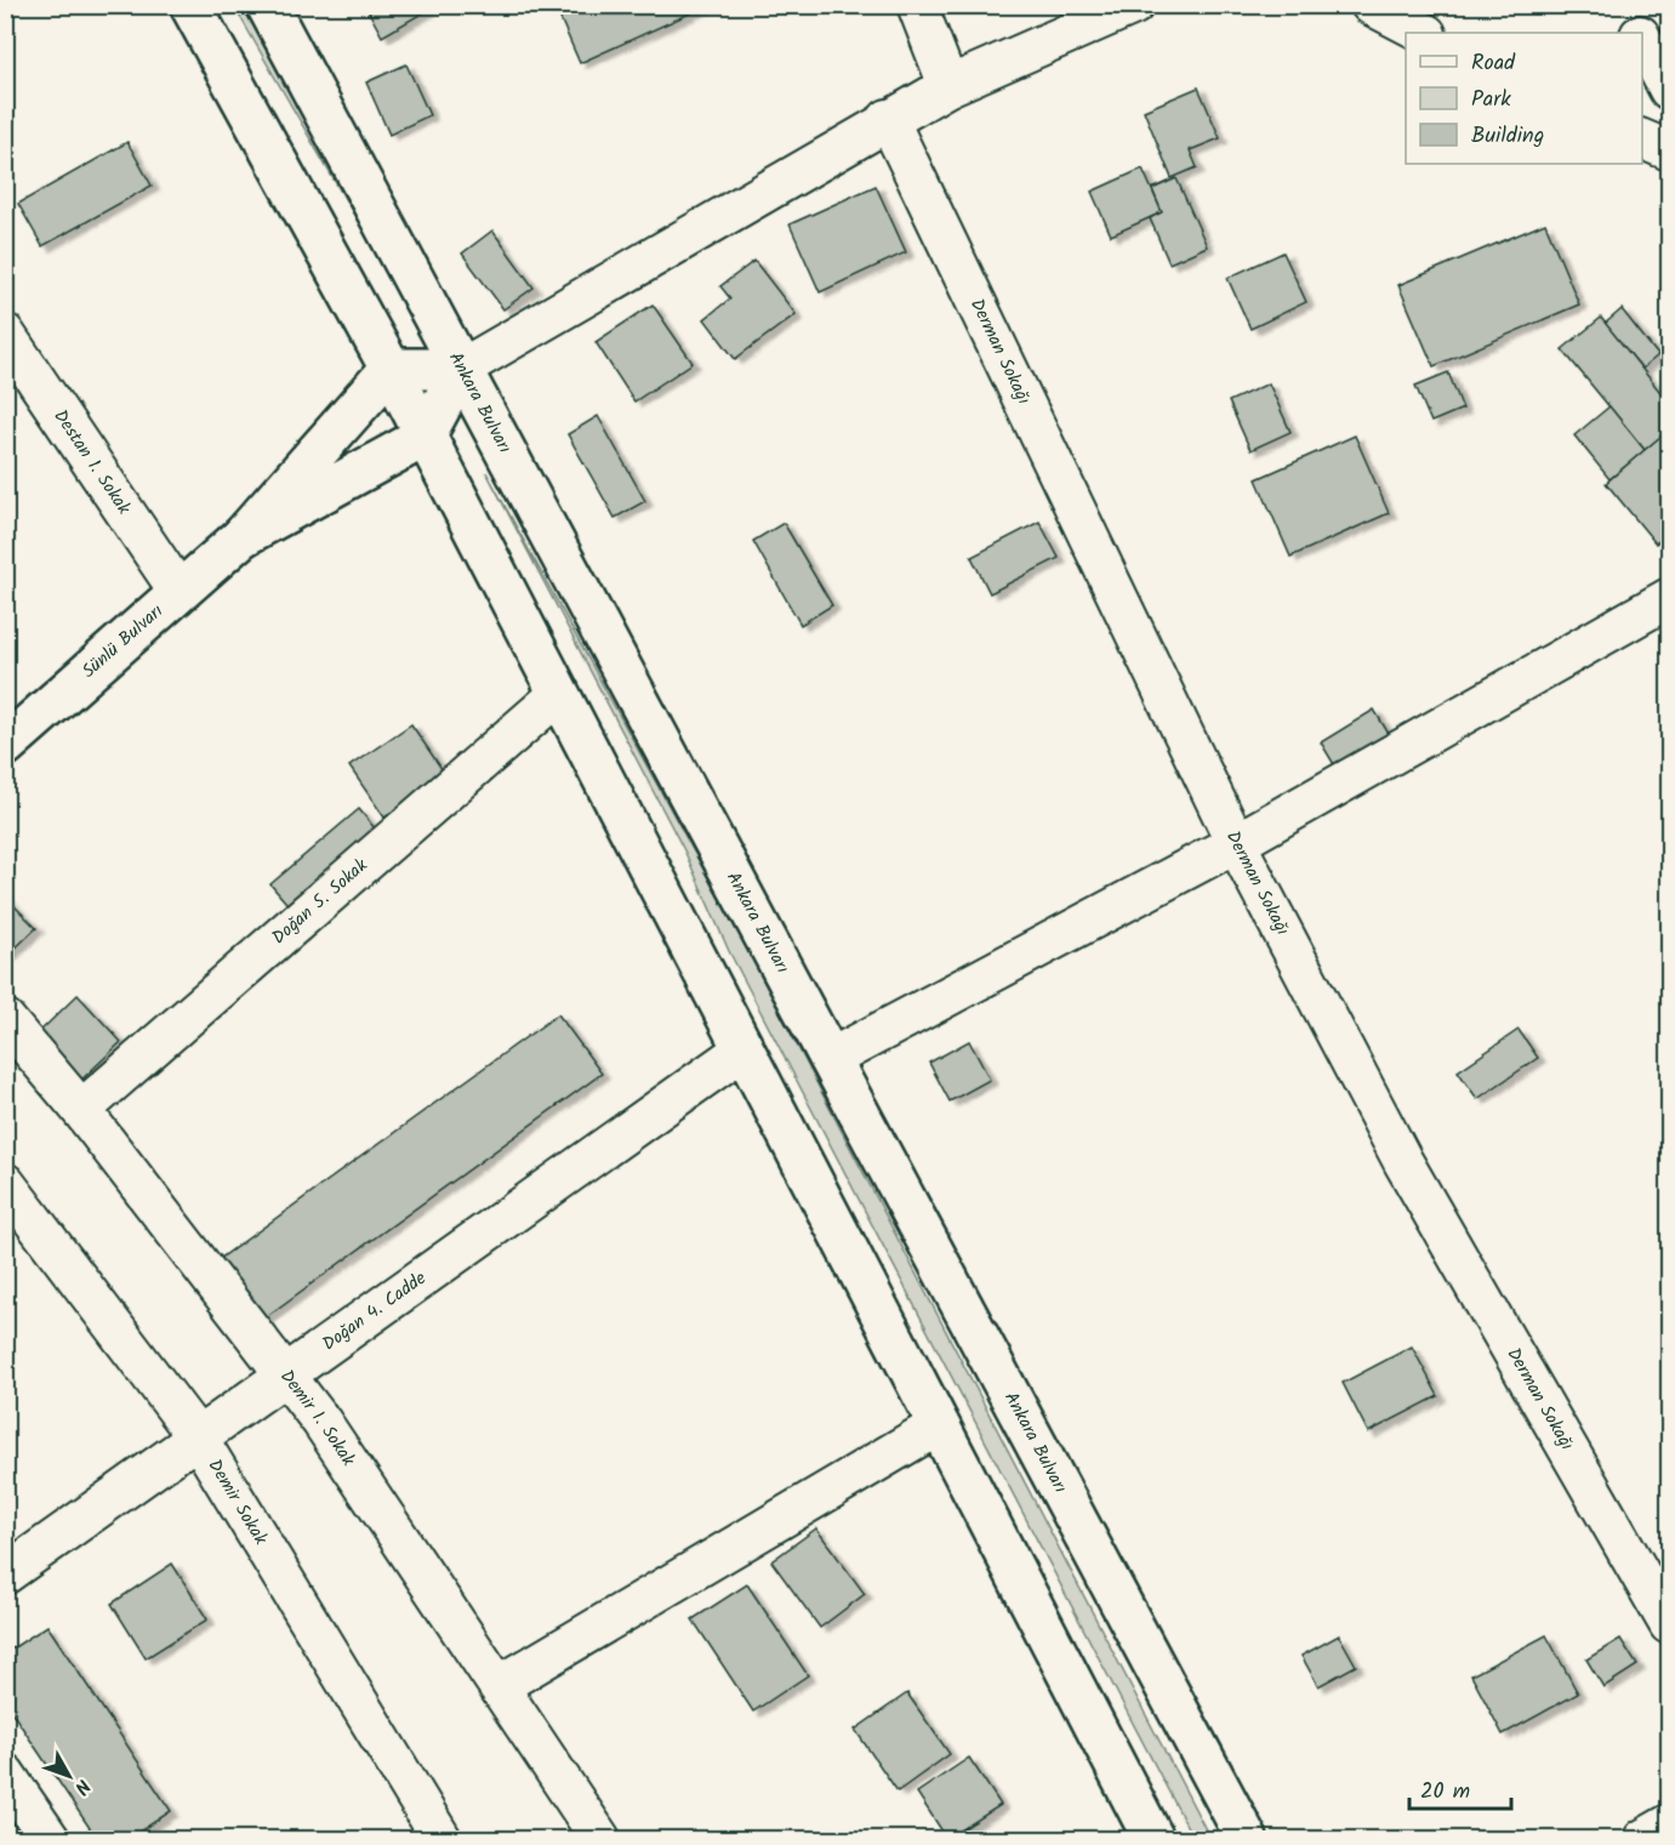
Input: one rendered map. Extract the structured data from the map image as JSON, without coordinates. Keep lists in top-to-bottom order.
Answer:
{
  "streets": {
    "main road": ["Ankara Bulvarı", "Sünlü Bulvarı"],
    "street": [
      "Derman Sokağı",
      "Destan 1. Sokak",
      "Doğan 5. Sokak",
      "Doğan 4. Cadde",
      "Demir 1. Sokak",
      "Demir Sokak"
    ]
  },
  "crossings": [
    ["Destan 1. Sokak", "Sünlü Bulvarı"],
    ["Doğan 5. Sokak", "Demir 1. Sokak"],
    ["Doğan 4. Cadde", "Demir 1. Sokak"],
    ["Doğan 4. Cadde", "Demir Sokak"]
  ],
  "legend": ["Road", "Park", "Building"],
  "scale_bar": "20 m",
  "north": "bottom right"
}
